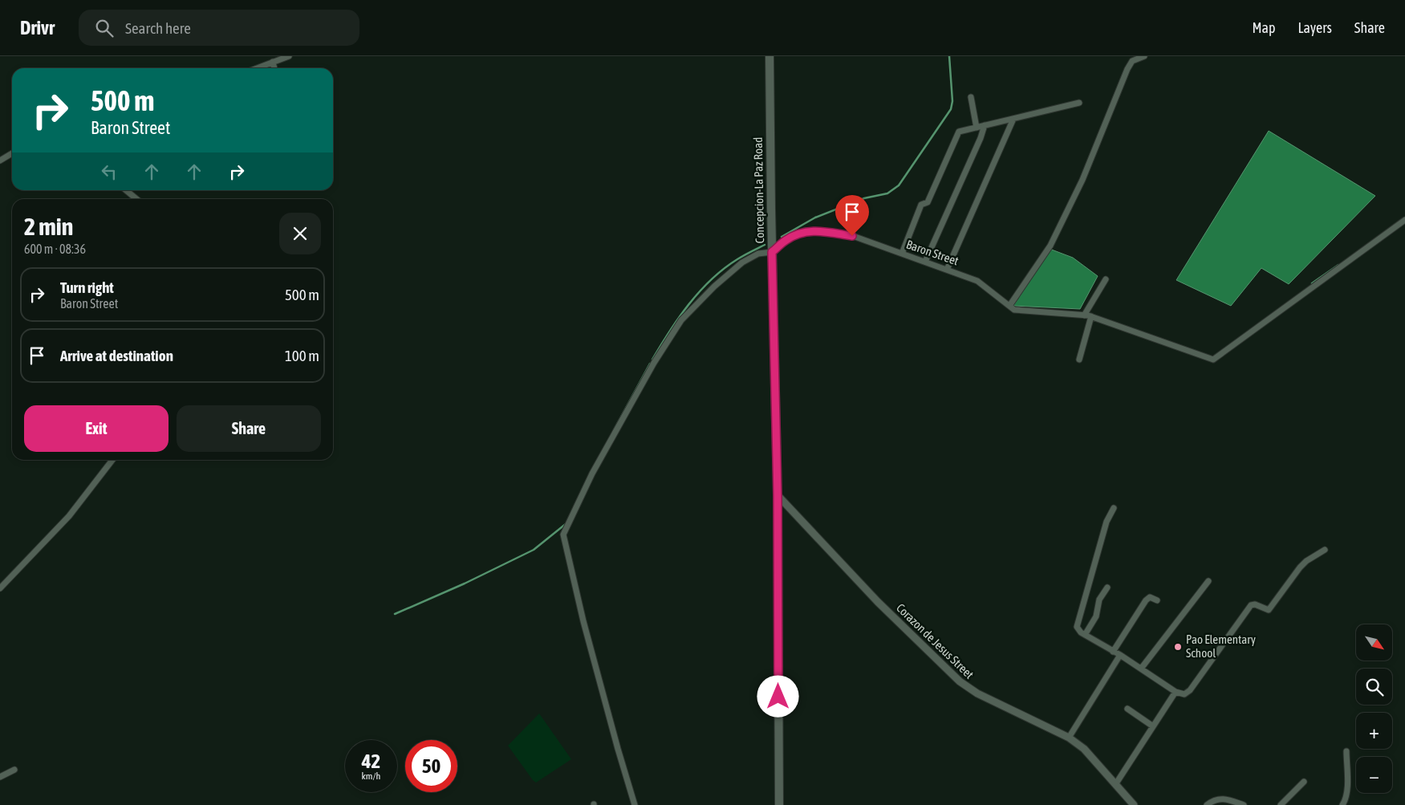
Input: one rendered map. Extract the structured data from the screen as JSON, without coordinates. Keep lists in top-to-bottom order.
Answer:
{
  "streets": {
    "main road": ["Concepcion-La Paz Road"],
    "street": ["Baron Street", "Corazon de Jesus Street"]
  },
  "crossings": [
    ["Concepcion-La Paz Road", "Baron Street"],
    ["Concepcion-La Paz Road", "Corazon de Jesus Street"]
  ],
  "places": ["Pao Elementary School"],
  "north": "bottom right",
  "page": {
    "header": "Drivr",
    "search": "Search here",
    "nav": ["Map", "Layers", "Share"],
    "turn": ["500 m", "Baron Street"],
    "heading": ["2 min", "600 m · 08:36"],
    "list": [
      {
        "name": "Turn right",
        "note": "Baron Street",
        "value": "500 m"
      },
      {
        "name": "Arrive at destination",
        "value": "100 m"
      }
    ],
    "buttons": ["Exit", "Share"],
    "map_buttons": ["+", "−"],
    "speed": "42 km/h",
    "limit": "50"
  }
}
